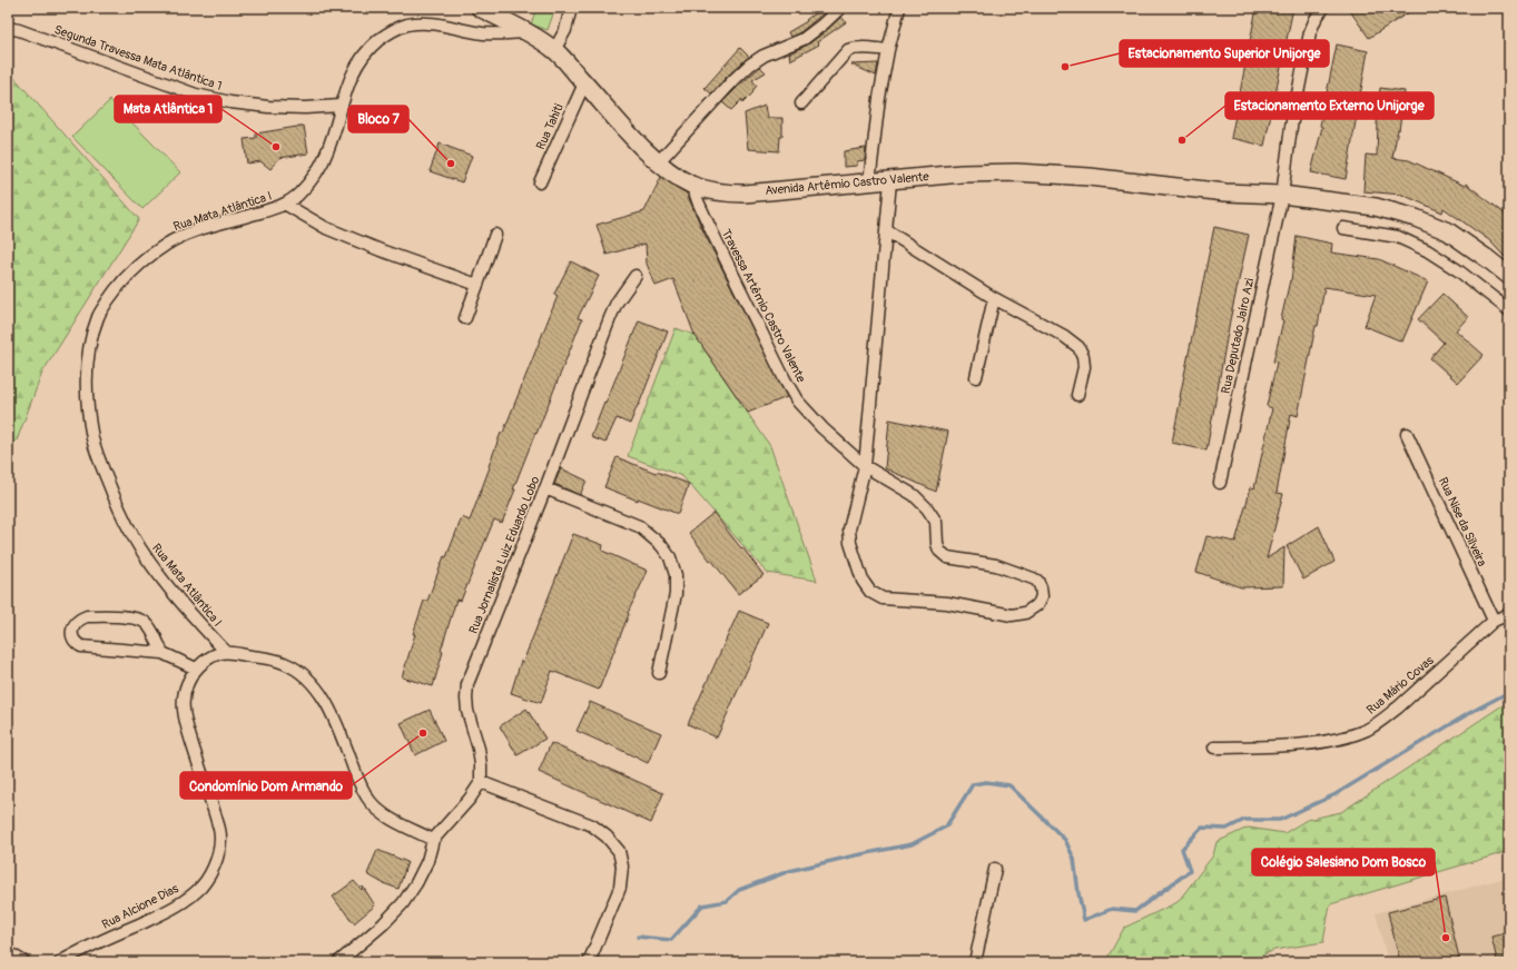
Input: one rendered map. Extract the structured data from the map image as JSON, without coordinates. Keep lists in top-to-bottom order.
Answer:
{
  "streets": {
    "main road": ["Avenida Artêmio Castro Valente"],
    "street": [
      "Segunda Travessa Mata Atlântica 1",
      "Rua Tahiti",
      "Rua Mata Atlântica I",
      "Travessa Artêmio Castro Valente",
      "Rua Deputado Jaíro Azi",
      "Rua Nise da Silveira",
      "Rua Jornalista Luiz Eduardo Lobo",
      "Rua Mário Covas",
      "Rua Alcione Dias"
    ]
  },
  "crossings": [
    ["Segunda Travessa Mata Atlântica 1", "Rua Mata Atlântica I"],
    ["Rua Tahiti", "Avenida Artêmio Castro Valente"],
    ["Avenida Artêmio Castro Valente", "Rua Mata Atlântica I"],
    ["Avenida Artêmio Castro Valente", "Travessa Artêmio Castro Valente"],
    ["Avenida Artêmio Castro Valente", "Rua Deputado Jaíro Azi"],
    ["Rua Mata Atlântica I", "Rua Alcione Dias"],
    ["Rua Nise da Silveira", "Rua Mário Covas"]
  ],
  "places": [
    "Estacionamento Superior Unijorge",
    "Estacionamento Externo Unijorge",
    "Mata Atlântica 1",
    "Bloco 7",
    "Condomínio Dom Armando",
    "Colégio Salesiano Dom Bosco"
  ]
}
